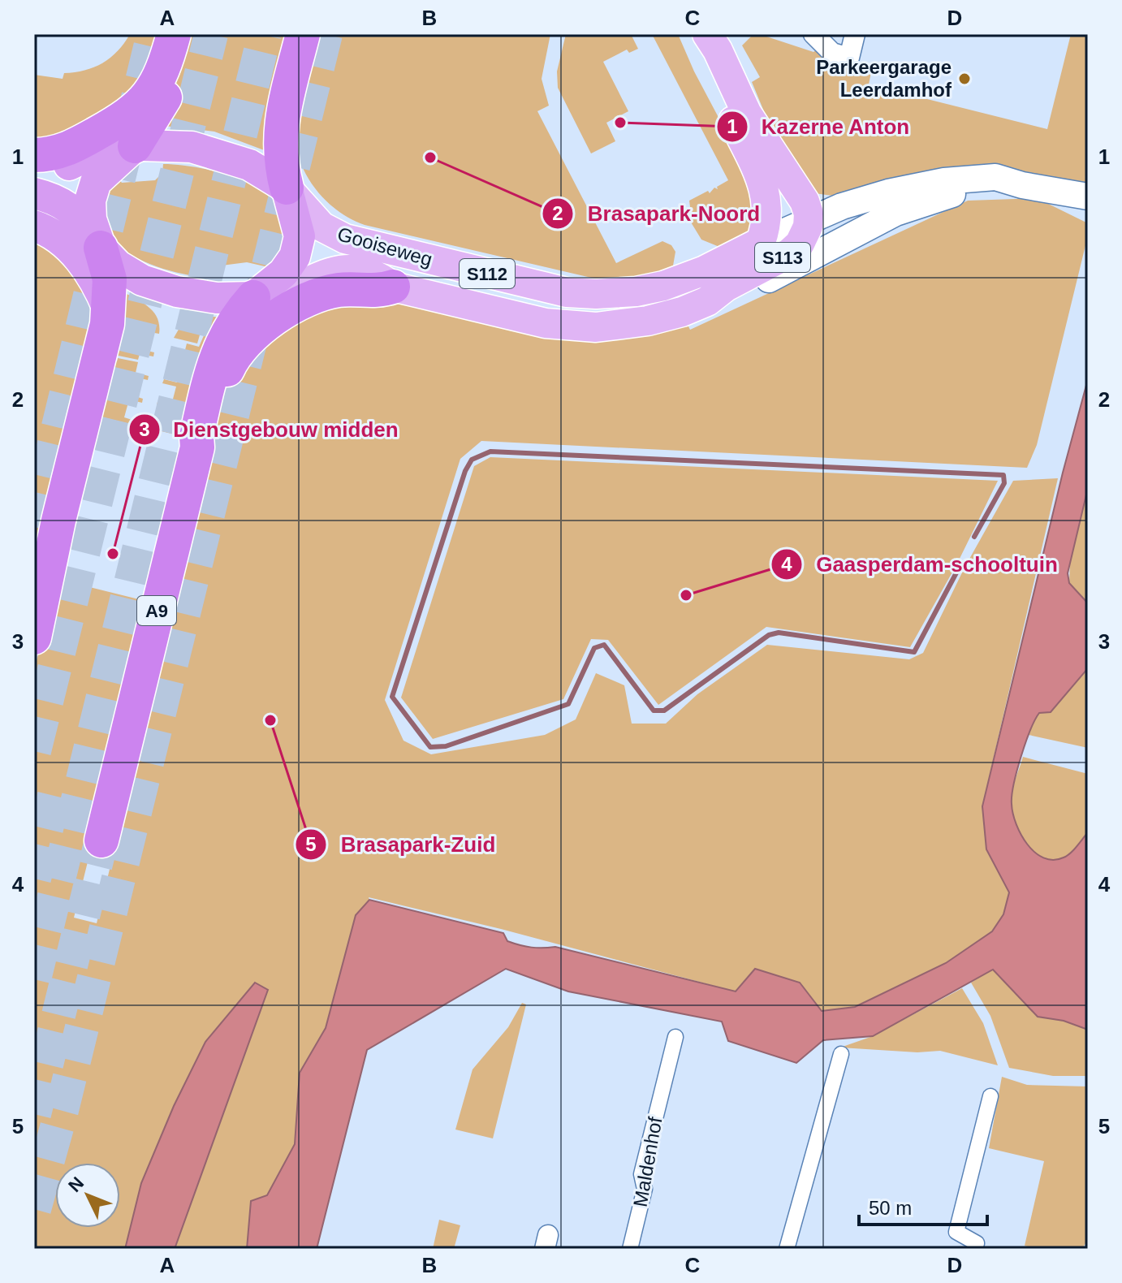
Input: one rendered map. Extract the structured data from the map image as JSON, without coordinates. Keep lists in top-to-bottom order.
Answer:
{
  "streets": {
    "highway": ["S112", "A9"],
    "main road": ["Gooiseweg", "S113"],
    "street": ["Maldenhof"]
  },
  "crossings": [
    ["Gooiseweg", "S113"],
    ["Gooiseweg", "S112"],
    ["Gooiseweg", "A9"],
    ["S113", "S112"],
    ["S112", "A9"]
  ],
  "places": [
    "Parkeergarage Leerdamhof",
    "Kazerne Anton",
    "Brasapark-Noord",
    "Dienstgebouw midden",
    "Gaasperdam-schooltuin",
    "Brasapark-Zuid"
  ],
  "scale_bar": "50 m",
  "north": "top left",
  "grid": {
    "columns": [
      "A",
      "B",
      "C",
      "D"
    ],
    "rows": [
      "1",
      "2",
      "3",
      "4",
      "5"
    ]
  }
}
